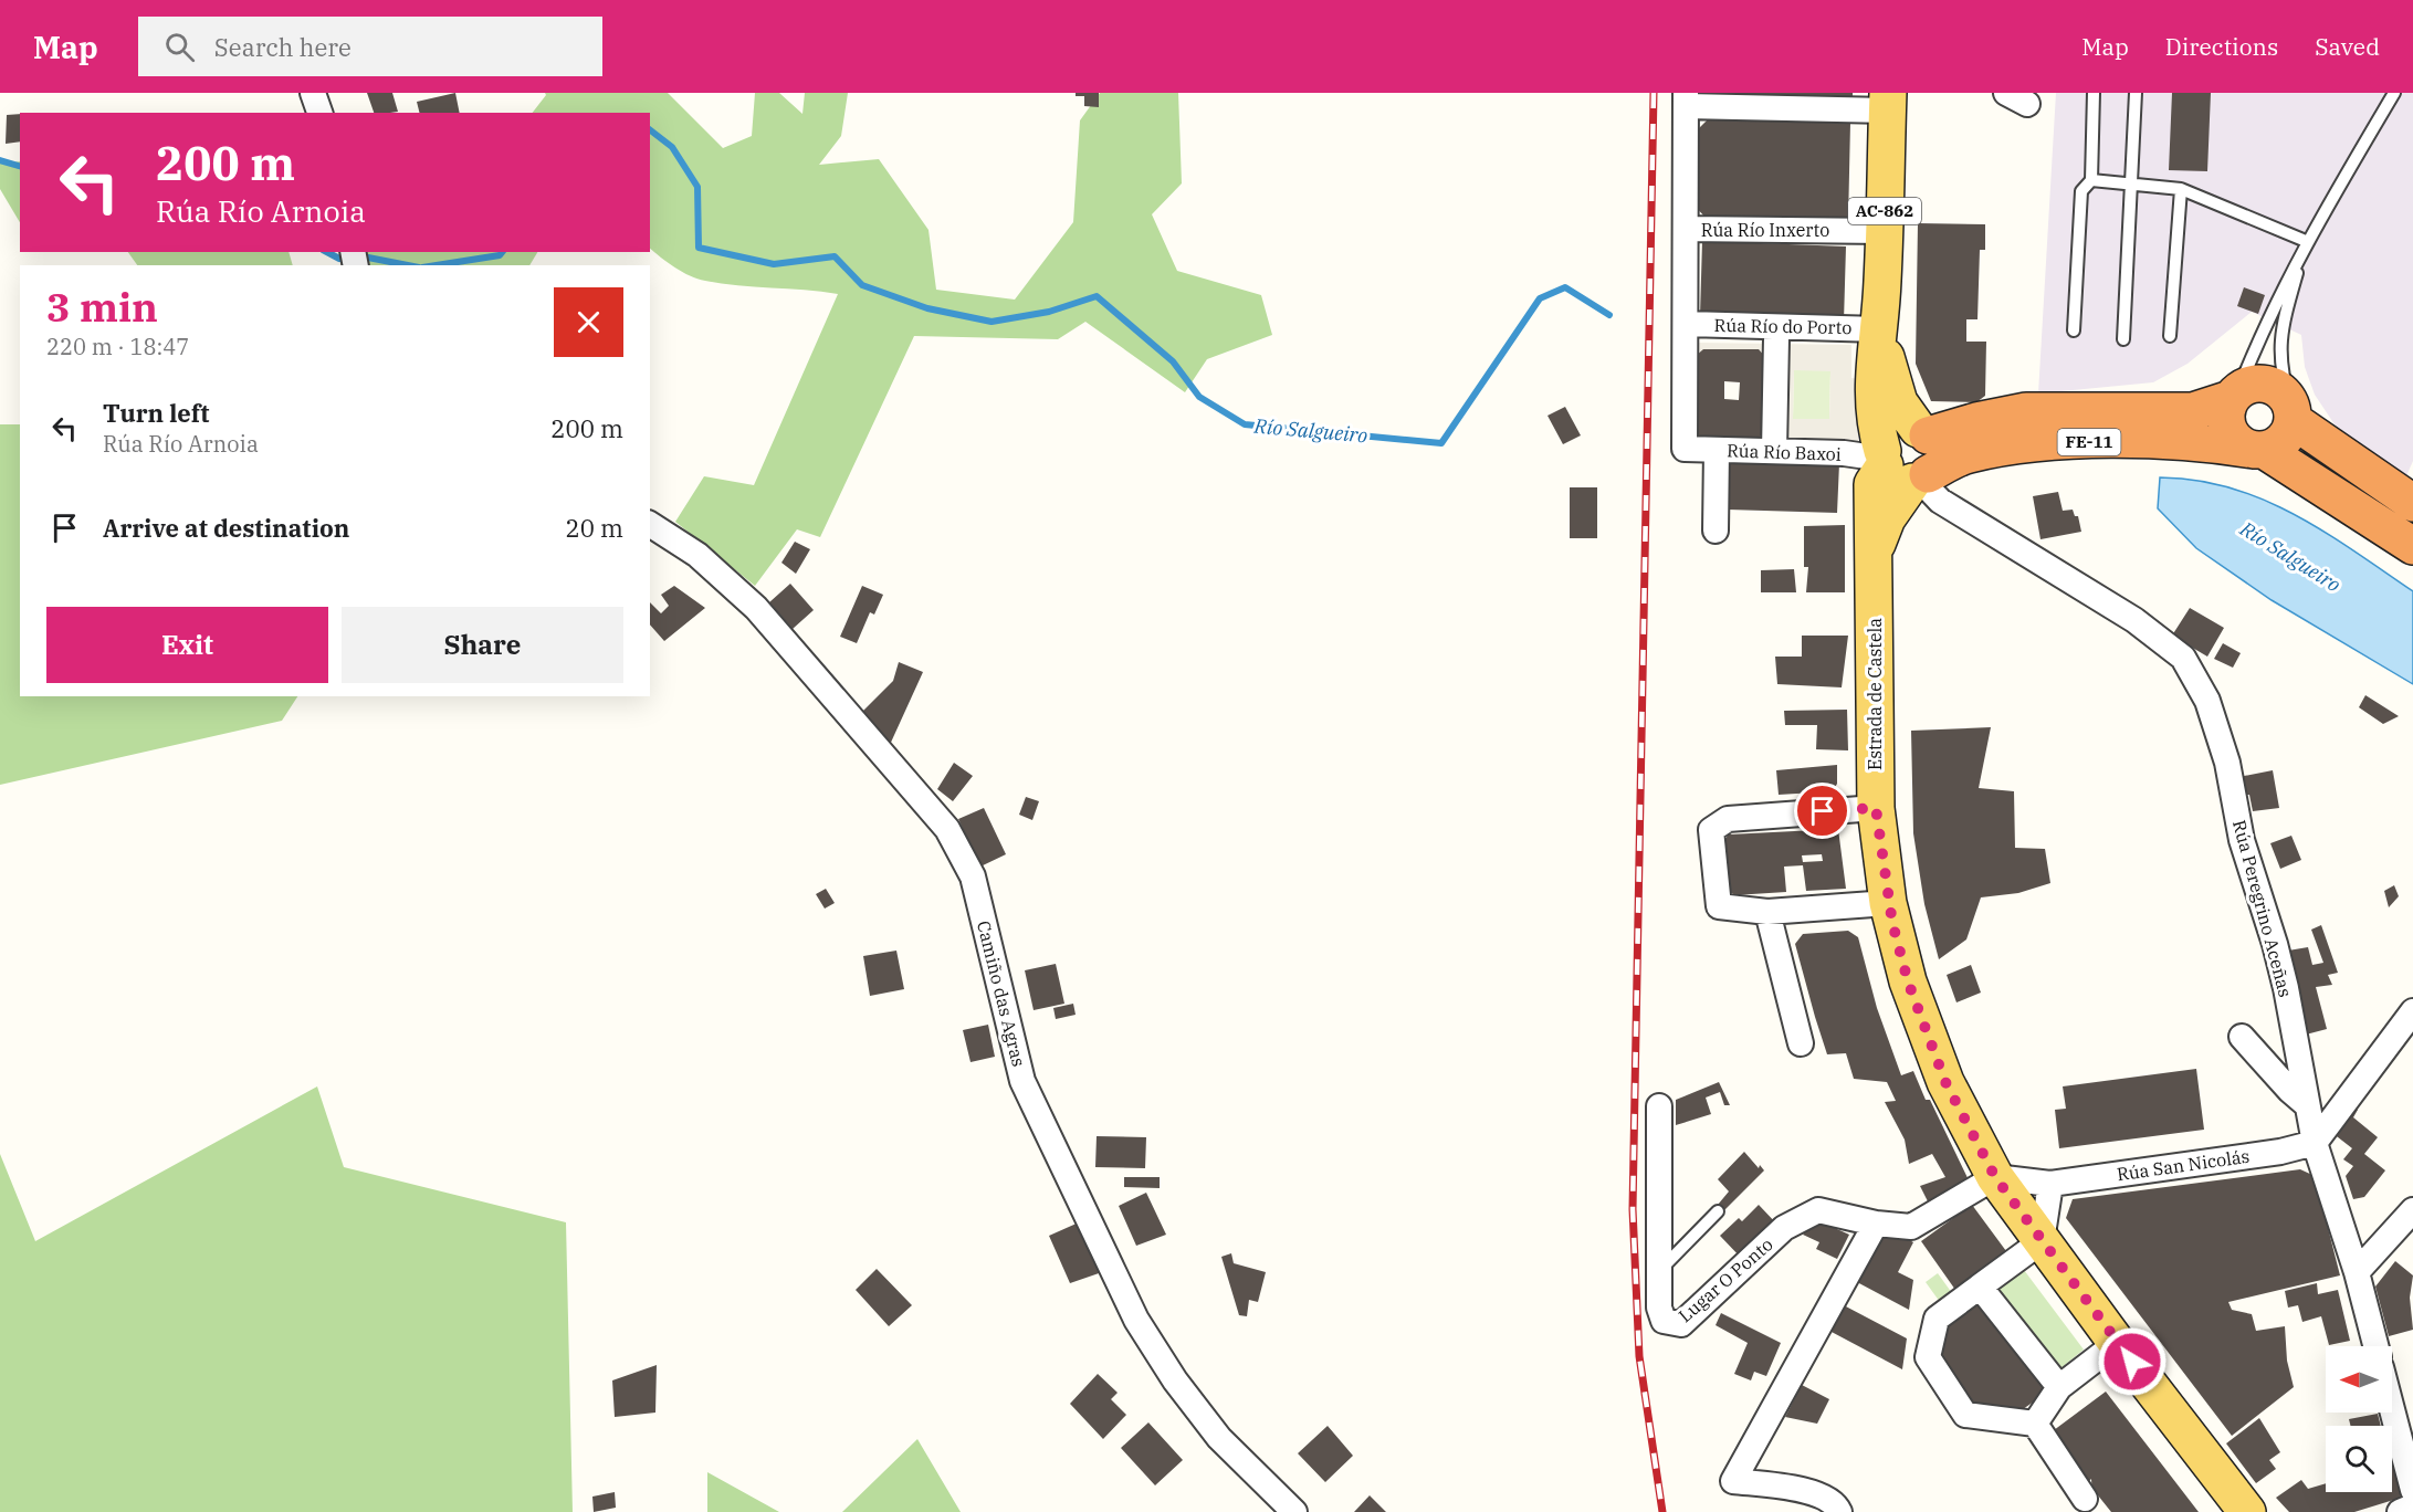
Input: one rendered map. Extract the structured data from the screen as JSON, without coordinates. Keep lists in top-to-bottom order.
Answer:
{
  "streets": {
    "highway": ["FE-11"],
    "main road": ["AC-862", "Estrada de Castela"],
    "street": [
      "Rúa Río Inxerto",
      "Rúa Río do Porto",
      "Rúa Río Baxoi",
      "Rúa Peregrino Aceñas",
      "Camiño das Agras",
      "Rúa San Nicolás",
      "Lugar O Ponto"
    ]
  },
  "crossings": [
    ["AC-862", "Rúa Río Inxerto"],
    ["AC-862", "Rúa Río do Porto"],
    ["AC-862", "FE-11"],
    ["AC-862", "Rúa Río Baxoi"],
    ["AC-862", "Estrada de Castela"],
    ["AC-862", "Rúa Peregrino Aceñas"],
    ["Rúa Río do Porto", "Rúa Río Baxoi"],
    ["FE-11", "Rúa Río Baxoi"],
    ["FE-11", "Estrada de Castela"],
    ["FE-11", "Rúa Peregrino Aceñas"],
    ["Rúa Río Baxoi", "Estrada de Castela"],
    ["Rúa Río Baxoi", "Rúa Peregrino Aceñas"],
    ["Estrada de Castela", "Rúa Peregrino Aceñas"],
    ["Estrada de Castela", "Rúa San Nicolás"],
    ["Estrada de Castela", "Lugar O Ponto"],
    ["Rúa Peregrino Aceñas", "Rúa San Nicolás"],
    ["Rúa San Nicolás", "Lugar O Ponto"]
  ],
  "water": ["Río Salgueiro"],
  "north": "left",
  "page": {
    "header": "Map",
    "search": "Search here",
    "nav": ["Map", "Directions", "Saved"],
    "turn": ["200 m", "Rúa Río Arnoia"],
    "heading": ["3 min", "220 m · 18:47"],
    "list": [
      {
        "name": "Turn left",
        "note": "Rúa Río Arnoia",
        "value": "200 m"
      },
      {
        "name": "Arrive at destination",
        "value": "20 m"
      }
    ],
    "buttons": ["Exit", "Share"]
  }
}
